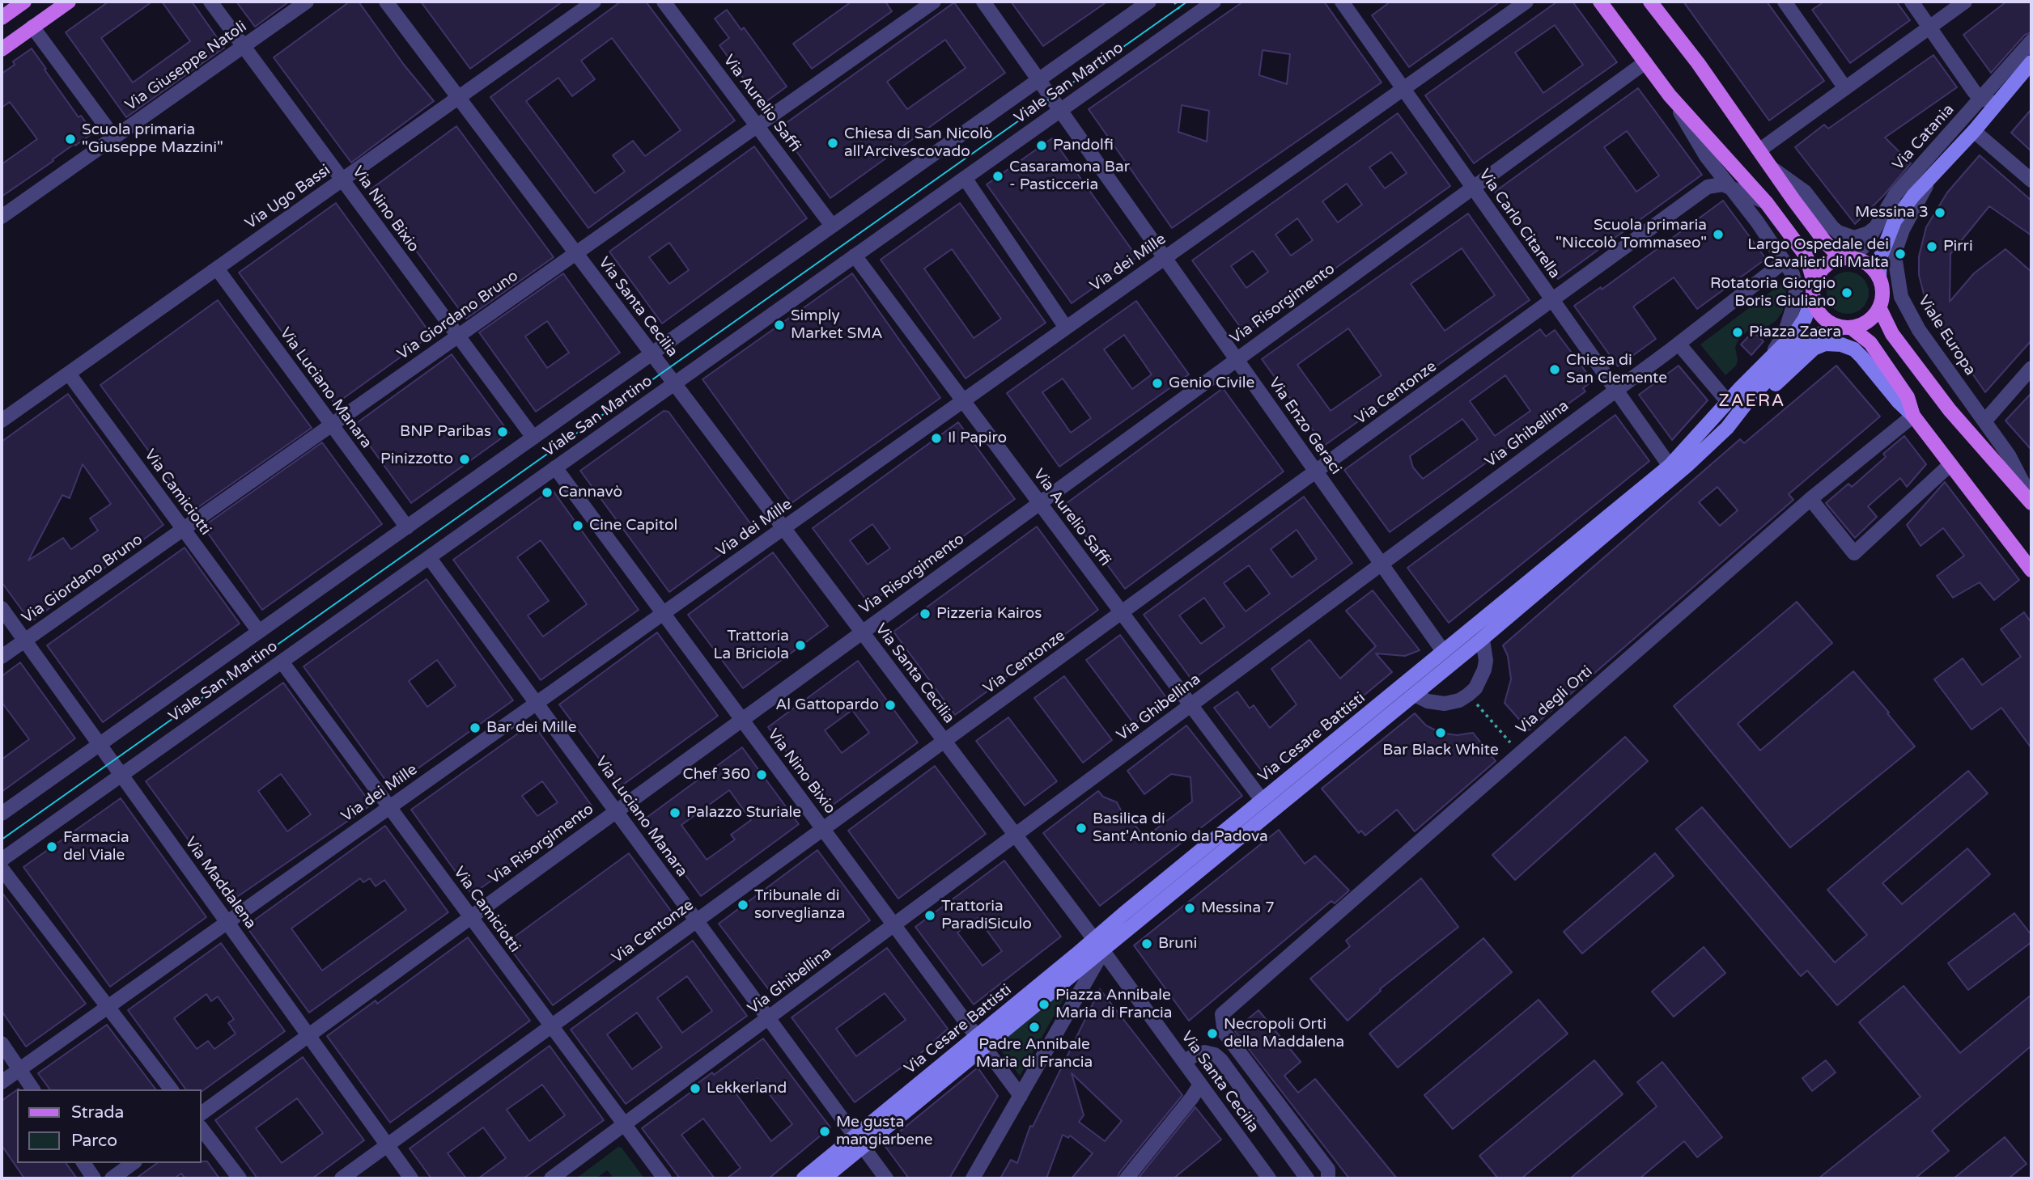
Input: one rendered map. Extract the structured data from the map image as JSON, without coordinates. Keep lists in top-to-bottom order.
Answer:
{
  "streets": {
    "main road": ["Via Catania", "Viale Europa", "Via Cesare Battisti"],
    "street": [
      "Via Giuseppe Natoli",
      "Viale San Martino",
      "Via Aurelio Saffi",
      "Via Ugo Bassi",
      "Via Nino Bixio",
      "Via Carlo Citarella",
      "Via dei Mille",
      "Via Risorgimento",
      "Via Santa Cecilia",
      "Via Giordano Bruno",
      "Via Luciano Manara",
      "Via Centonze",
      "Via Enzo Geraci",
      "Via Ghibellina",
      "Via Camiciotti",
      "Via degli Orti",
      "Via Maddalena"
    ]
  },
  "crossings": [
    ["Via Giuseppe Natoli", "Via Nino Bixio"],
    ["Viale San Martino", "Via Aurelio Saffi"],
    ["Viale San Martino", "Via Nino Bixio"],
    ["Viale San Martino", "Via Santa Cecilia"],
    ["Viale San Martino", "Via Luciano Manara"],
    ["Viale San Martino", "Via Enzo Geraci"],
    ["Viale San Martino", "Via Camiciotti"],
    ["Viale San Martino", "Via Maddalena"],
    ["Via Aurelio Saffi", "Via dei Mille"],
    ["Via Aurelio Saffi", "Via Risorgimento"],
    ["Via Aurelio Saffi", "Via Giordano Bruno"],
    ["Via Aurelio Saffi", "Via Centonze"],
    ["Via Aurelio Saffi", "Via Ghibellina"],
    ["Via Aurelio Saffi", "Via Cesare Battisti"],
    ["Via Catania", "Viale Europa"],
    ["Via Catania", "Via Cesare Battisti"],
    ["Via Ugo Bassi", "Via Nino Bixio"],
    ["Via Ugo Bassi", "Via Santa Cecilia"],
    ["Via Ugo Bassi", "Via Luciano Manara"],
    ["Via Ugo Bassi", "Via Camiciotti"],
    ["Via Nino Bixio", "Via dei Mille"],
    ["Via Nino Bixio", "Via Risorgimento"],
    ["Via Nino Bixio", "Via Giordano Bruno"],
    ["Via Nino Bixio", "Via Centonze"],
    ["Via Nino Bixio", "Via Ghibellina"],
    ["Via Nino Bixio", "Via Cesare Battisti"],
    ["Via Carlo Citarella", "Via dei Mille"],
    ["Via Carlo Citarella", "Via Risorgimento"],
    ["Via Carlo Citarella", "Via Centonze"],
    ["Via Carlo Citarella", "Via Ghibellina"],
    ["Via Carlo Citarella", "Via Cesare Battisti"],
    ["Via dei Mille", "Via Santa Cecilia"],
    ["Via dei Mille", "Via Luciano Manara"],
    ["Via dei Mille", "Via Enzo Geraci"],
    ["Via dei Mille", "Via Camiciotti"],
    ["Via dei Mille", "Via Maddalena"],
    ["Via Risorgimento", "Via Santa Cecilia"],
    ["Via Risorgimento", "Via Luciano Manara"],
    ["Via Risorgimento", "Via Enzo Geraci"],
    ["Via Risorgimento", "Via Camiciotti"],
    ["Via Risorgimento", "Via Maddalena"],
    ["Via Santa Cecilia", "Via Giordano Bruno"],
    ["Via Santa Cecilia", "Via Centonze"],
    ["Via Santa Cecilia", "Via Ghibellina"],
    ["Via Santa Cecilia", "Via Cesare Battisti"],
    ["Via Giordano Bruno", "Via Luciano Manara"],
    ["Via Giordano Bruno", "Via Camiciotti"],
    ["Via Giordano Bruno", "Via Maddalena"],
    ["Viale Europa", "Via Cesare Battisti"],
    ["Via Luciano Manara", "Via Centonze"],
    ["Via Luciano Manara", "Via Ghibellina"],
    ["Via Luciano Manara", "Via Cesare Battisti"],
    ["Via Centonze", "Via Enzo Geraci"],
    ["Via Centonze", "Via Camiciotti"],
    ["Via Centonze", "Via Maddalena"],
    ["Via Enzo Geraci", "Via Ghibellina"],
    ["Via Enzo Geraci", "Via Cesare Battisti"],
    ["Via Ghibellina", "Via Camiciotti"]
  ],
  "districts": ["ZAERA"],
  "places": [
    "Scuola primaria \"Giuseppe Mazzini\"",
    "Chiesa di San Nicolò all'Arcivescovado",
    "Pandolfi",
    "Casaramona Bar - Pasticceria",
    "Messina 3",
    "Scuola primaria \"Niccolò Tommaseo\"",
    "Pirri",
    "Largo Ospedale dei Cavalieri di Malta",
    "Rotatoria Giorgio Boris Giuliano",
    "Simply Market SMA",
    "Piazza Zaera",
    "Chiesa di San Clemente",
    "Genio Civile",
    "BNP Paribas",
    "Il Papiro",
    "Pinizzotto",
    "Cannavò",
    "Cine Capitol",
    "Pizzeria Kairos",
    "Trattoria La Briciola",
    "Al Gattopardo",
    "Bar dei Mille",
    "Bar Black White",
    "Chef 360",
    "Palazzo Sturiale",
    "Basilica di Sant'Antonio da Padova",
    "Farmacia del Viale",
    "Tribunale di sorveglianza",
    "Messina 7",
    "Trattoria ParadiSiculo",
    "Bruni",
    "Piazza Annibale Maria di Francia",
    "Padre Annibale Maria di Francia",
    "Necropoli Orti della Maddalena",
    "Lekkerland",
    "Me gusta mangiarbene"
  ],
  "legend": ["Strada", "Parco"]
}
